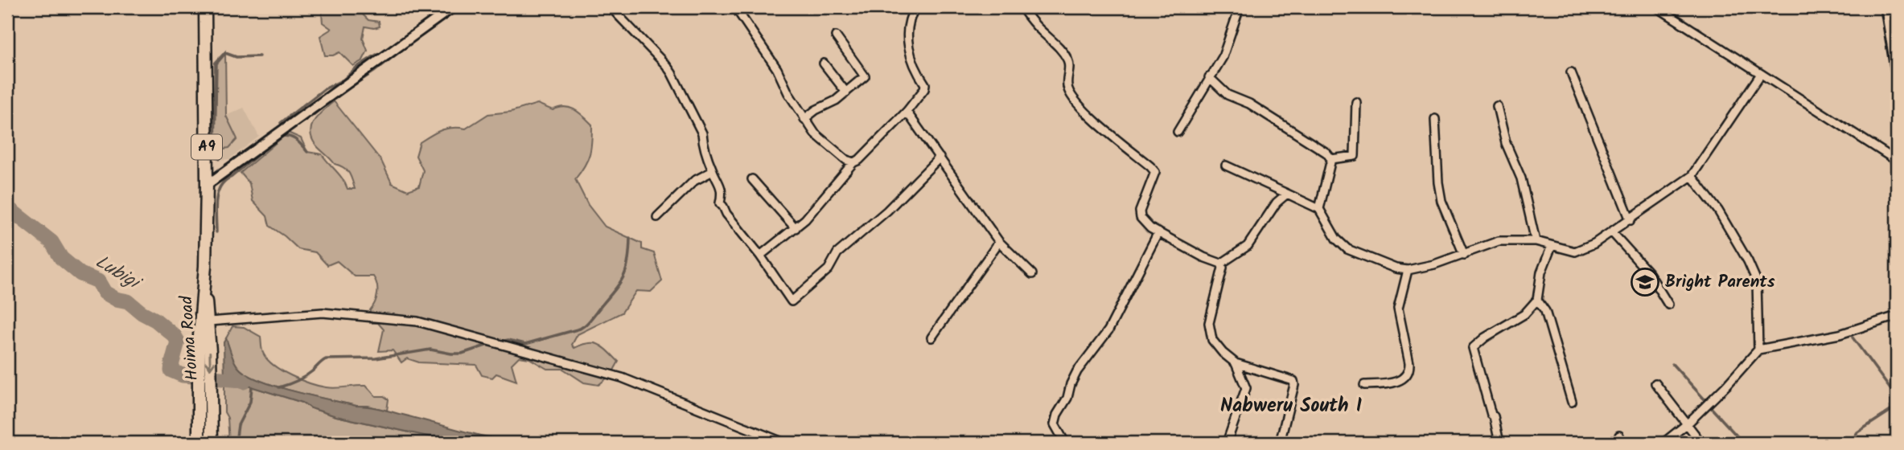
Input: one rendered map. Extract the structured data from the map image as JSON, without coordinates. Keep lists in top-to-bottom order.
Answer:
{
  "streets": {
    "main road": ["A9", "Hoima Road"]
  },
  "crossings": [
    ["A9", "Hoima Road"]
  ],
  "districts": ["Nabweru South I"],
  "water": ["Lubigi"],
  "places": {
    "school or university": ["Bright Parents"]
  }
}
